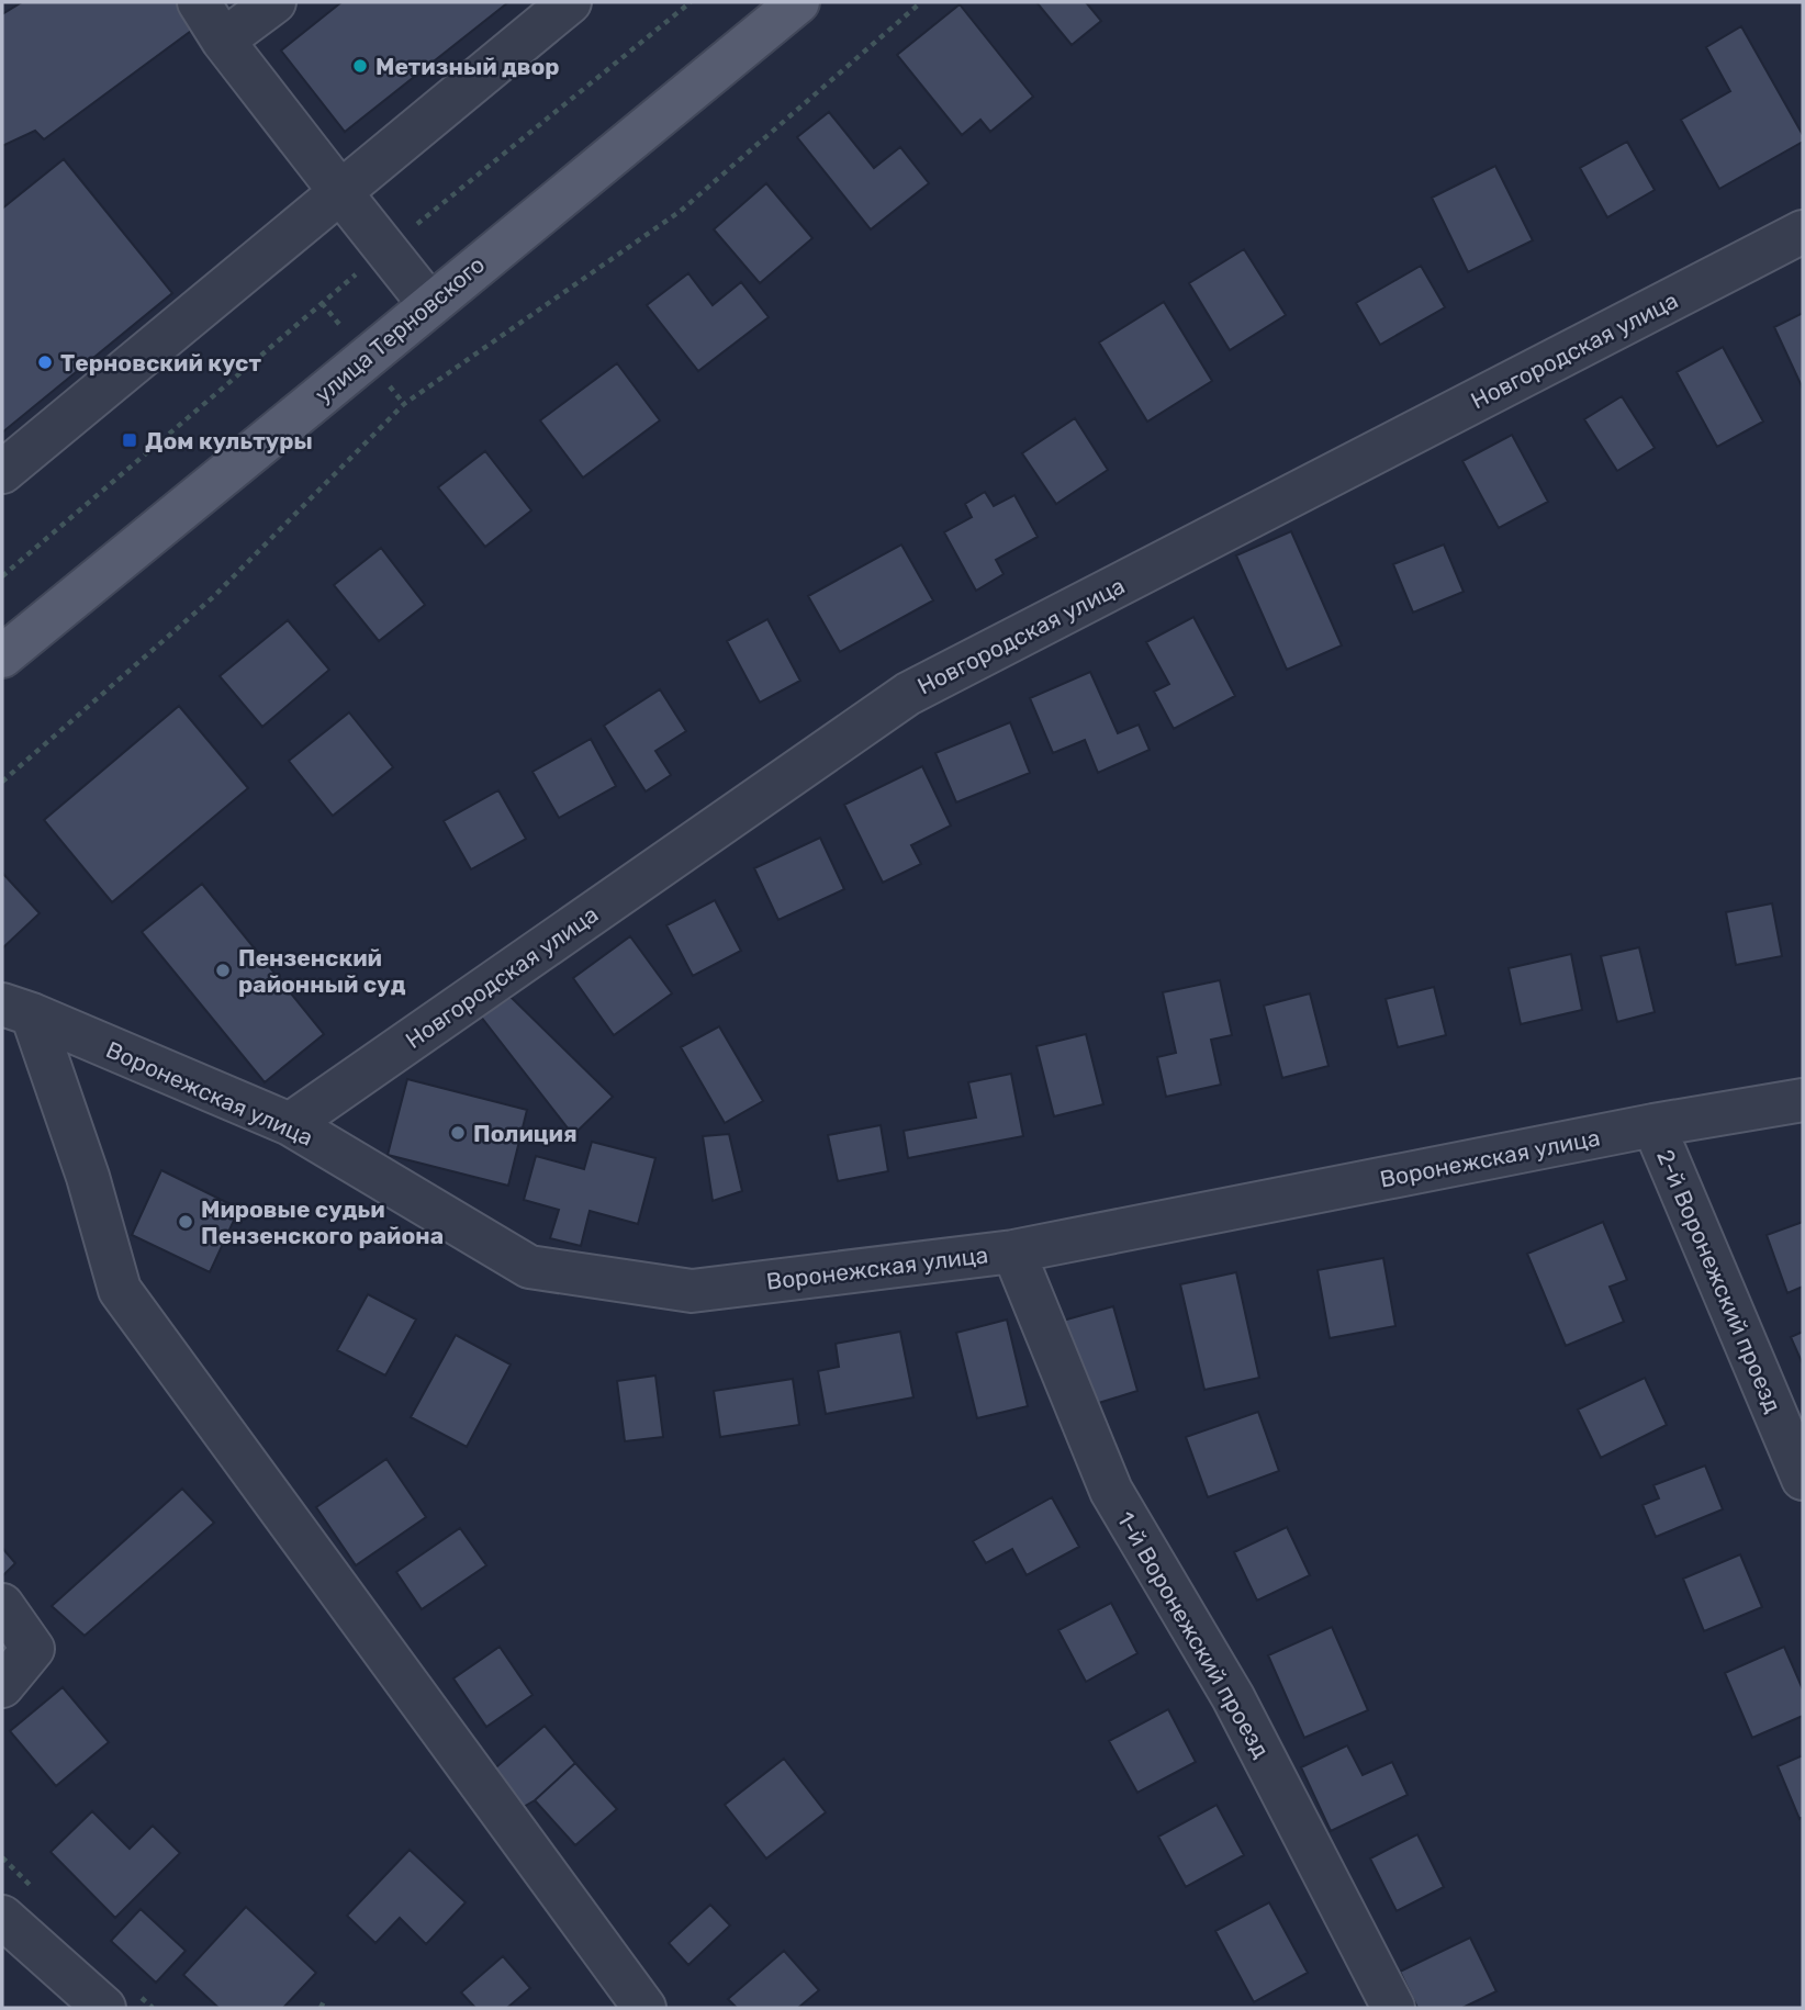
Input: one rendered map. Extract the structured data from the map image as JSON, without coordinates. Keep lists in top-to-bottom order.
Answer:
{
  "streets": {
    "main road": ["улица Терновского"],
    "street": [
      "Новгородская улица",
      "Воронежская улица",
      "2-й Воронежский проезд",
      "1-й Воронежский проезд"
    ]
  },
  "crossings": [
    ["Новгородская улица", "Воронежская улица"],
    ["Воронежская улица", "2-й Воронежский проезд"],
    ["Воронежская улица", "1-й Воронежский проезд"]
  ],
  "places": {
    "other": [
      "Метизный двор",
      "Терновский куст",
      "Пензенский районный суд",
      "Полиция",
      "Мировые судьи Пензенского района"
    ],
    "transit": ["Дом культуры"]
  }
}
